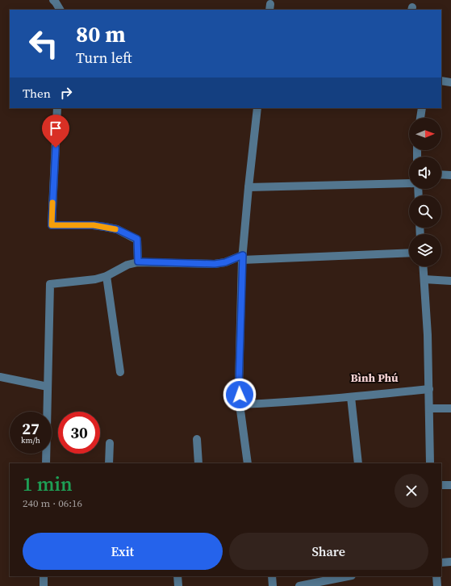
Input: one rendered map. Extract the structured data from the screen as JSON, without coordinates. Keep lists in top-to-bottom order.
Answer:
{
  "districts": ["Bình Phú"],
  "north": "right",
  "page": {
    "turn": ["80 m", "Turn left"],
    "then": "Then",
    "speed": "27 km/h",
    "limit": "30",
    "heading": ["1 min", "240 m · 06:16"],
    "buttons": ["Exit", "Share"]
  }
}
